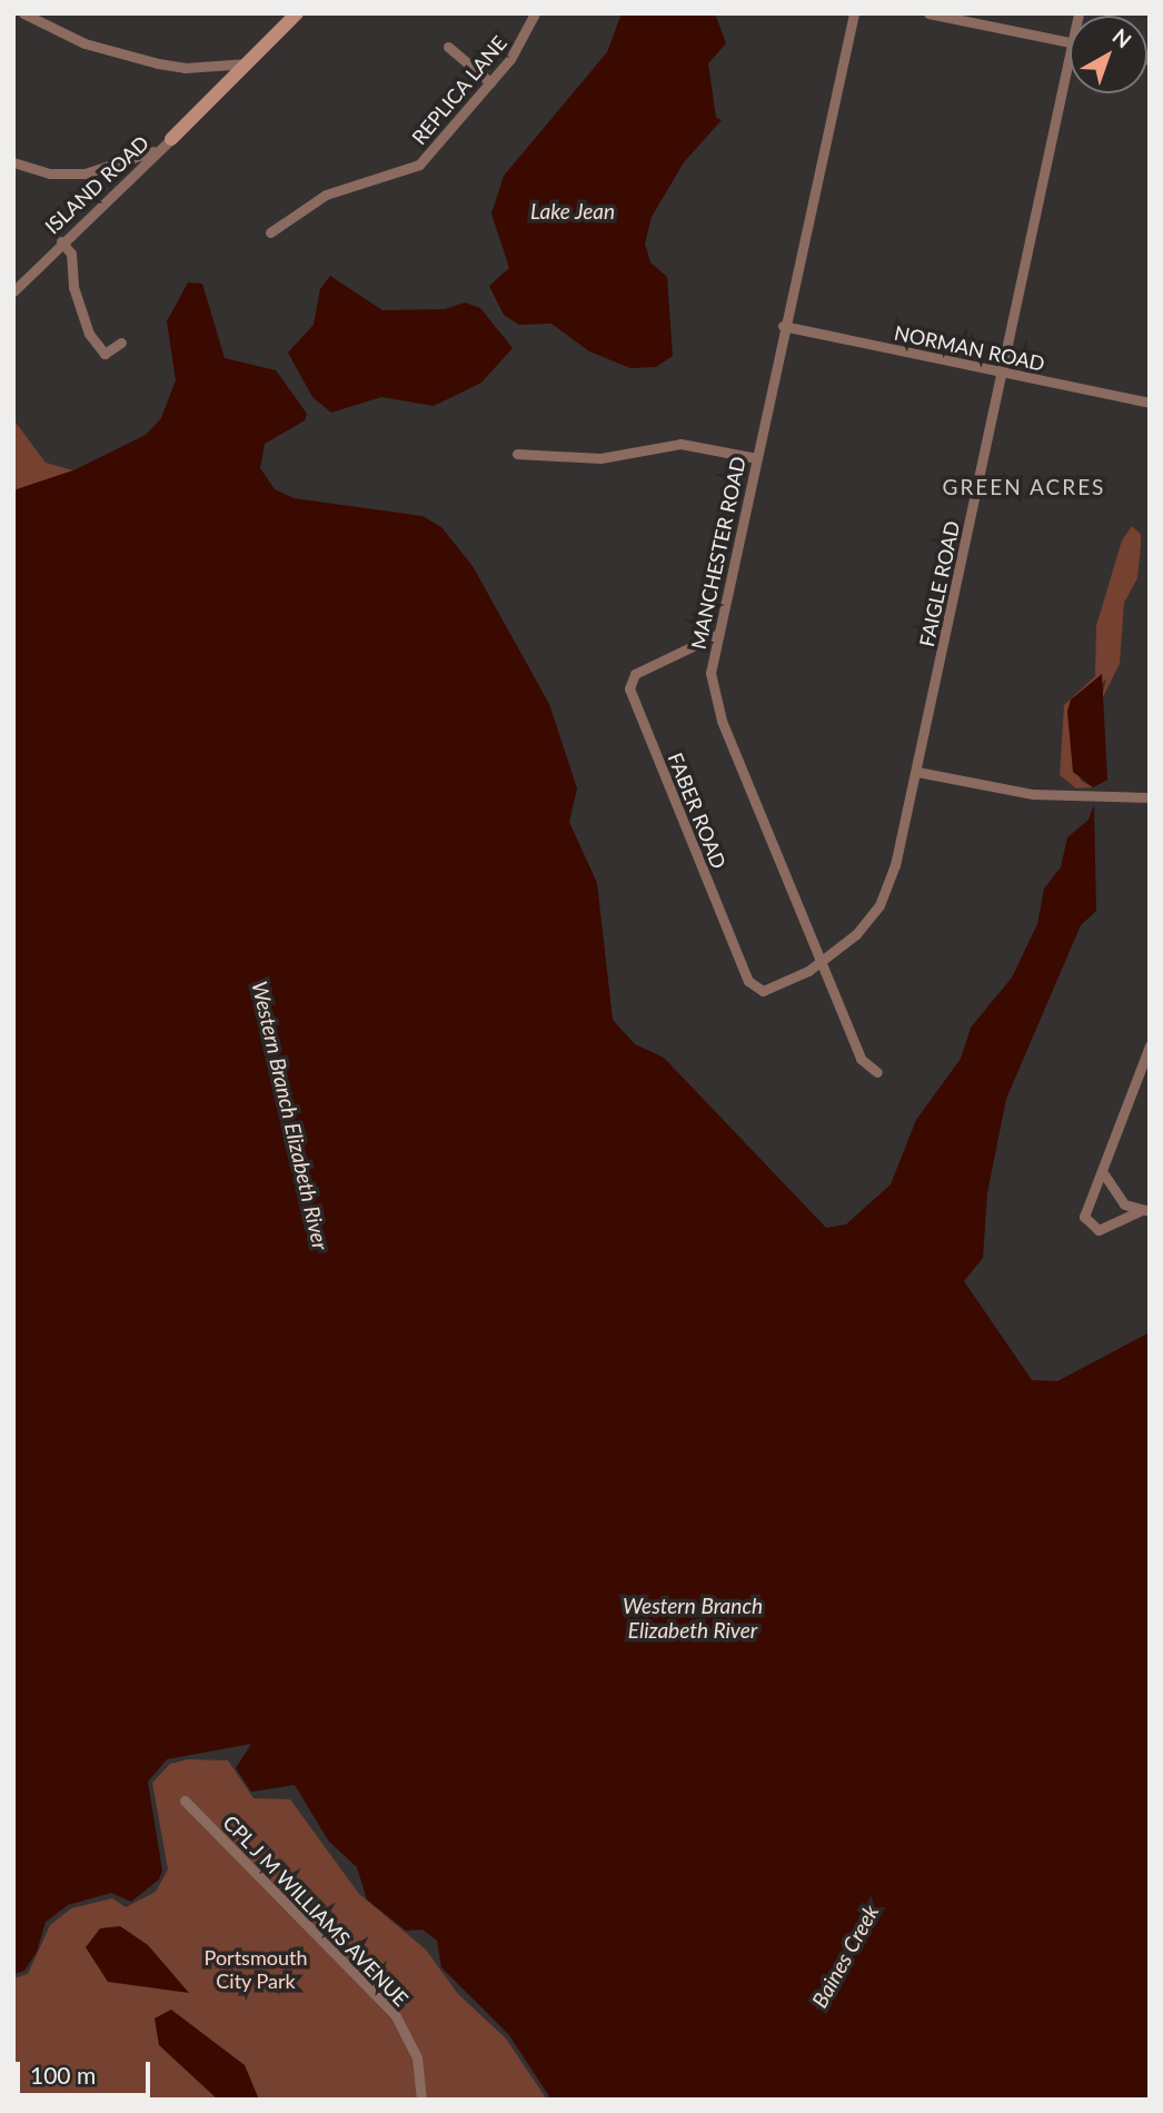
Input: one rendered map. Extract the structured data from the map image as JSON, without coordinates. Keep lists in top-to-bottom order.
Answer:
{
  "streets": {
    "street": [
      "REPLICA LANE",
      "ISLAND ROAD",
      "NORMAN ROAD",
      "MANCHESTER ROAD",
      "FAIGLE ROAD",
      "FABER ROAD",
      "CPL J M WILLIAMS AVENUE"
    ]
  },
  "crossings": [
    ["NORMAN ROAD", "MANCHESTER ROAD"],
    ["NORMAN ROAD", "FAIGLE ROAD"],
    ["MANCHESTER ROAD", "FAIGLE ROAD"],
    ["MANCHESTER ROAD", "FABER ROAD"],
    ["FAIGLE ROAD", "FABER ROAD"]
  ],
  "districts": ["GREEN ACRES"],
  "water": ["Lake Jean", "Western Branch Elizabeth River", "Baines Creek"],
  "parks": ["Portsmouth City Park"],
  "scale_bar": "100 m",
  "north": "top right"
}
